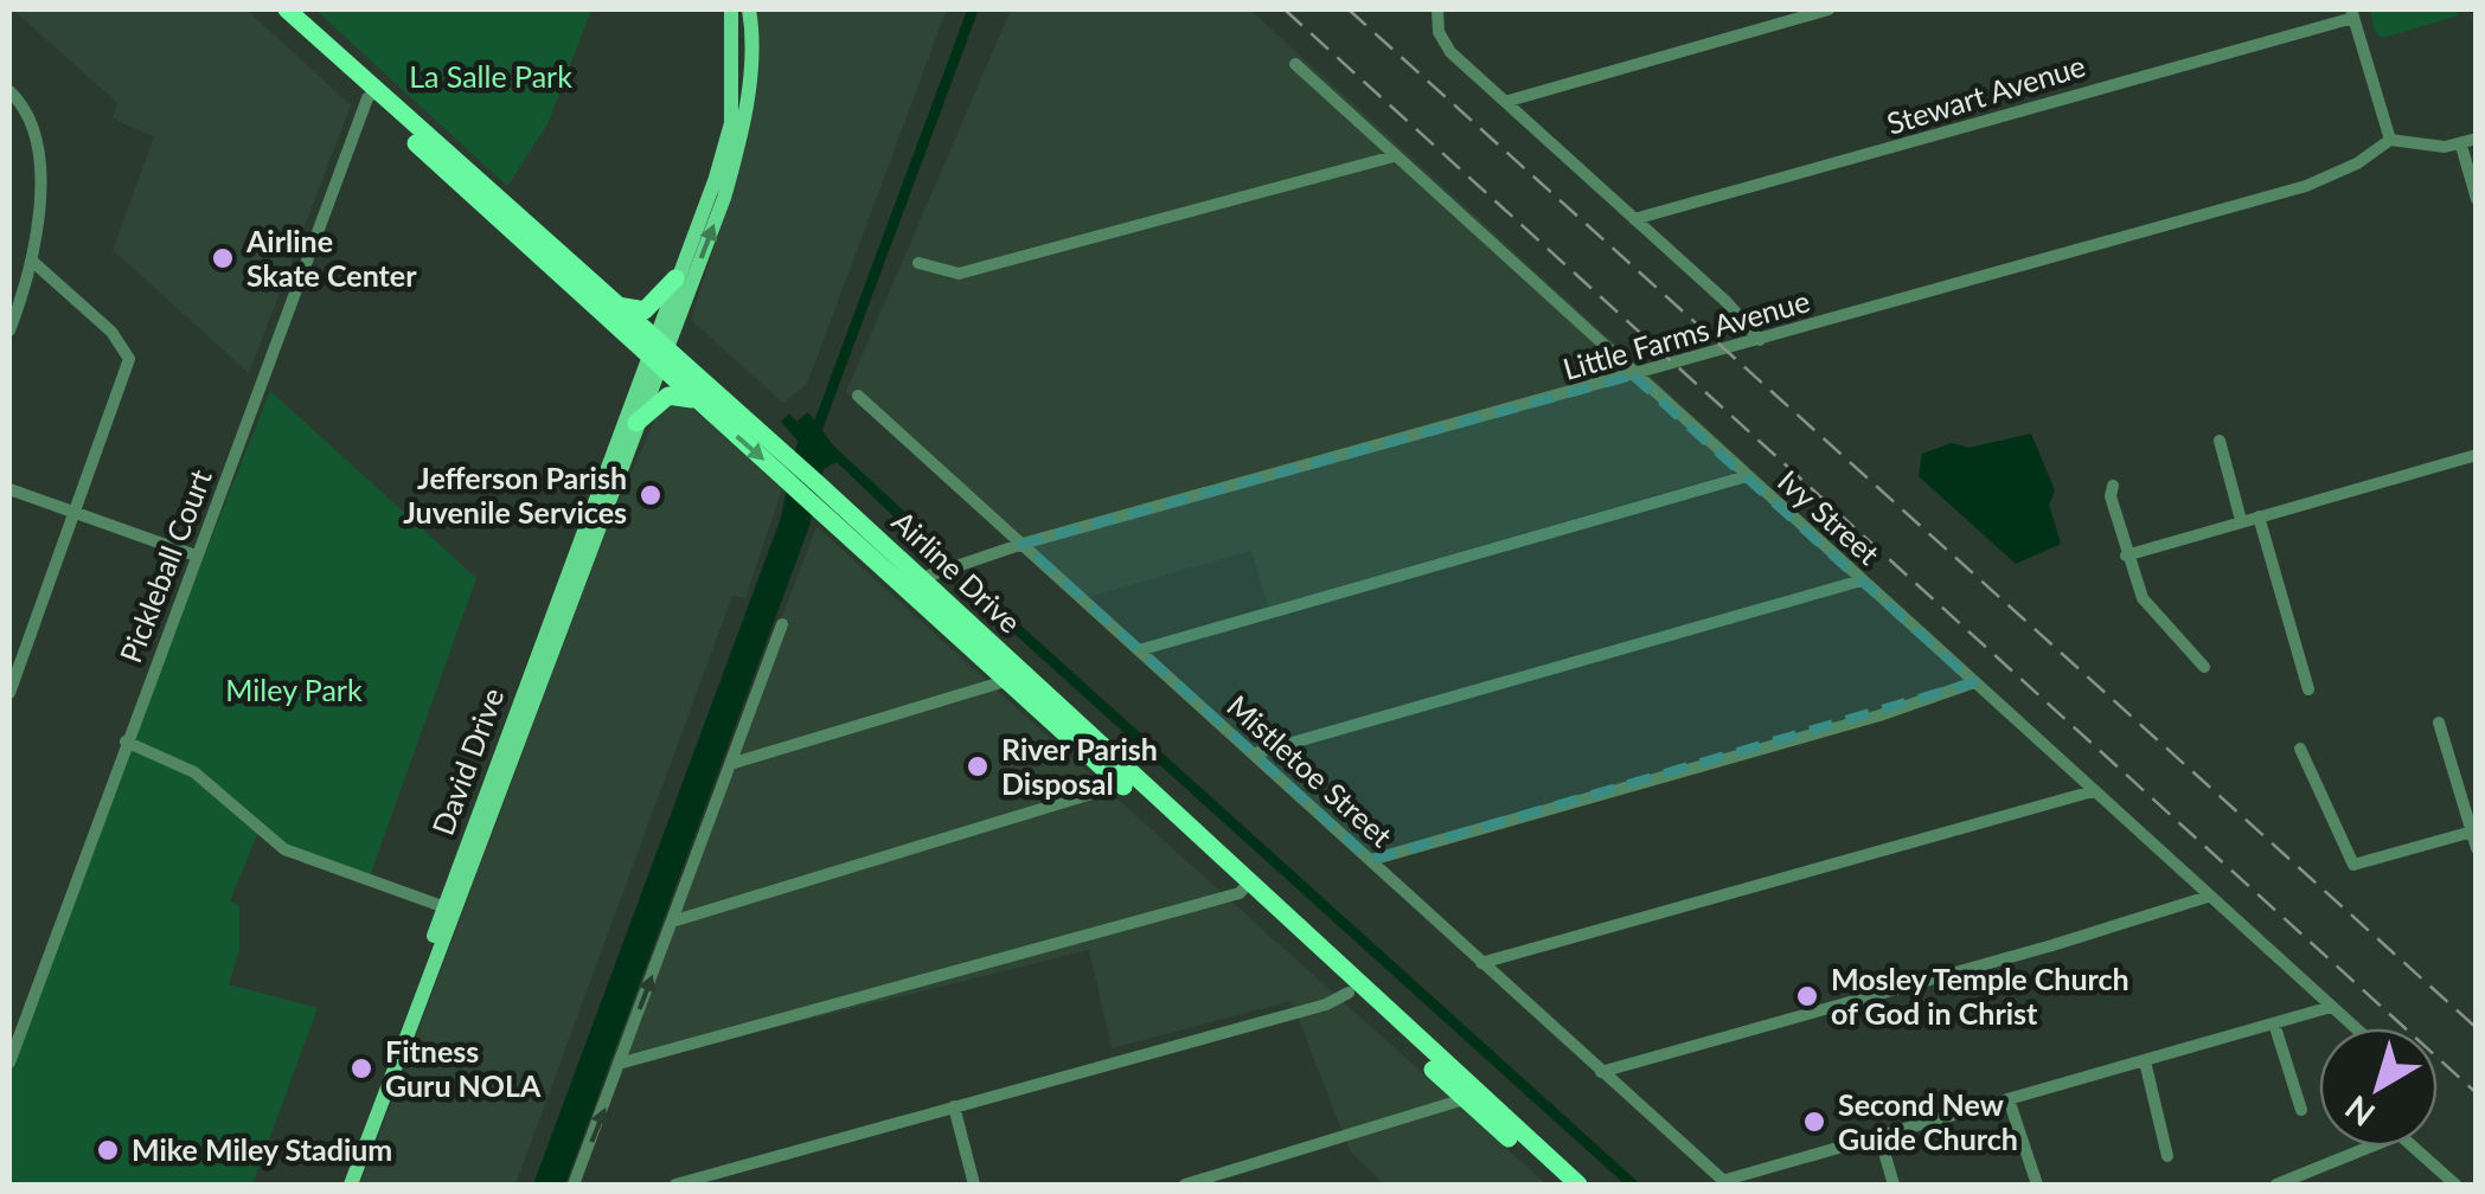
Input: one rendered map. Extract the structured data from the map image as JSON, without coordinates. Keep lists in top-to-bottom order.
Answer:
{
  "streets": {
    "highway": ["Airline Drive"],
    "main road": ["David Drive"],
    "street": [
      "Stewart Avenue",
      "Little Farms Avenue",
      "Ivy Street",
      "Pickleball Court",
      "Mistletoe Street"
    ]
  },
  "crossings": [
    ["Little Farms Avenue", "Ivy Street"],
    ["Little Farms Avenue", "Airline Drive"],
    ["Little Farms Avenue", "Mistletoe Street"],
    ["Pickleball Court", "Airline Drive"],
    ["Airline Drive", "David Drive"]
  ],
  "parks": ["La Salle Park", "Miley Park"],
  "places": [
    "Airline Skate Center",
    "Jefferson Parish Juvenile Services",
    "River Parish Disposal",
    "Mosley Temple Church of God in Christ",
    "Fitness Guru NOLA",
    "Second New Guide Church",
    "Mike Miley Stadium"
  ],
  "north": "bottom left"
}
